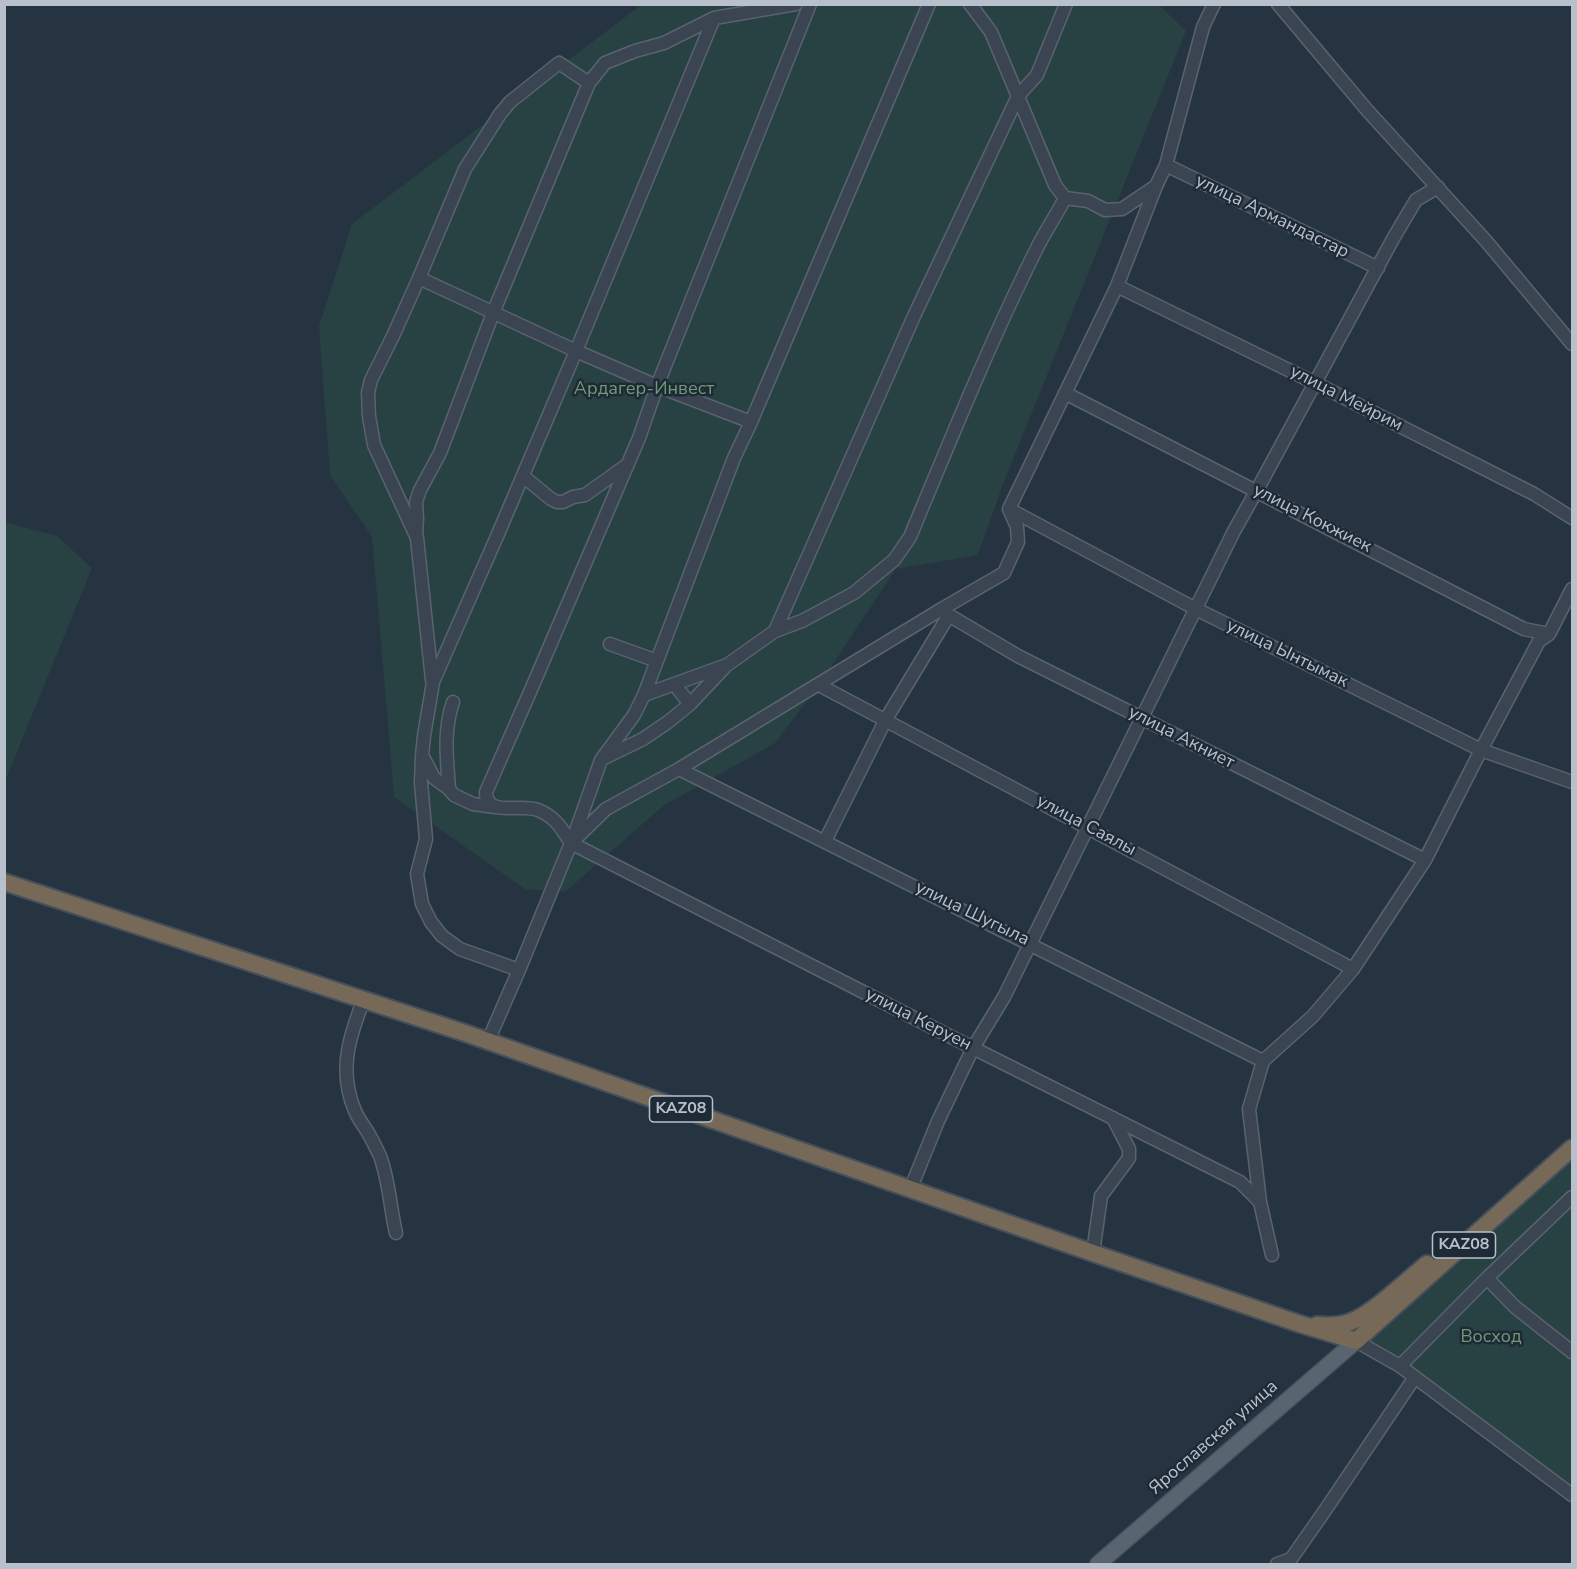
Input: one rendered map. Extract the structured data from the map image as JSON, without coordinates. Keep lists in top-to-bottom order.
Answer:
{
  "streets": {
    "highway": ["KAZ08"],
    "main road": ["Ярославская улица"],
    "street": [
      "улица Армандастар",
      "улица Мейрим",
      "улица Кокжиек",
      "улица Ынтымак",
      "улица Акниет",
      "улица Саялы",
      "улица Шугыла",
      "улица Керуен"
    ]
  },
  "crossings": [
    ["KAZ08", "Ярославская улица"]
  ],
  "parks": ["Ардагер-Инвест", "Восход"]
}
